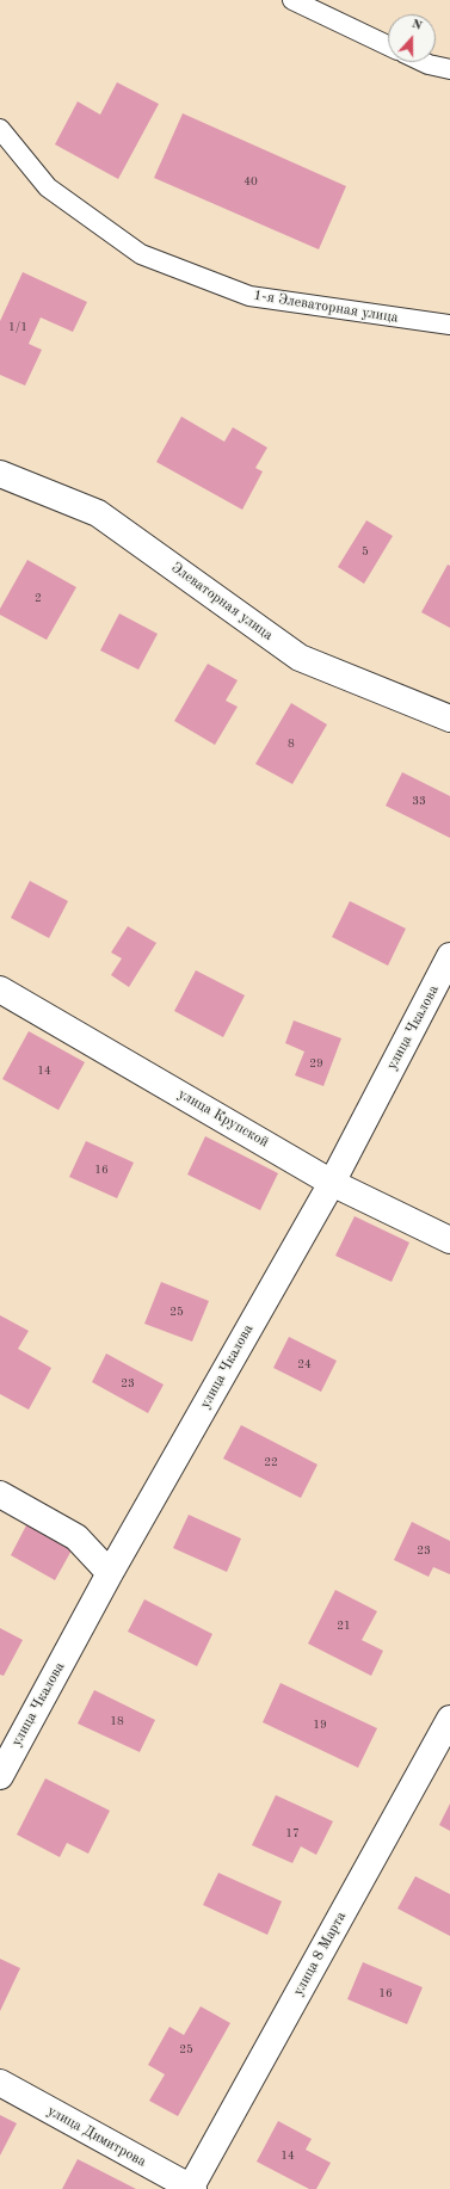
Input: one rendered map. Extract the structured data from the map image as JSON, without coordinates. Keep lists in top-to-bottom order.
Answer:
{
  "streets": {
    "street": [
      "Элеваторная улица",
      "улица Чкалова",
      "улица Крупской",
      "улица 8 Марта",
      "улица Димитрова"
    ],
    "lane": ["1-я Элеваторная улица"]
  },
  "crossings": [
    ["улица Чкалова", "улица Крупской"],
    ["улица 8 Марта", "улица Димитрова"]
  ],
  "house_numbers": [
    "40",
    "1/1",
    "5",
    "2",
    "8",
    "33",
    "29",
    "14",
    "16",
    "25",
    "24",
    "23",
    "22",
    "23",
    "21",
    "18",
    "19",
    "17",
    "16",
    "25",
    "14"
  ],
  "north": "top"
}
